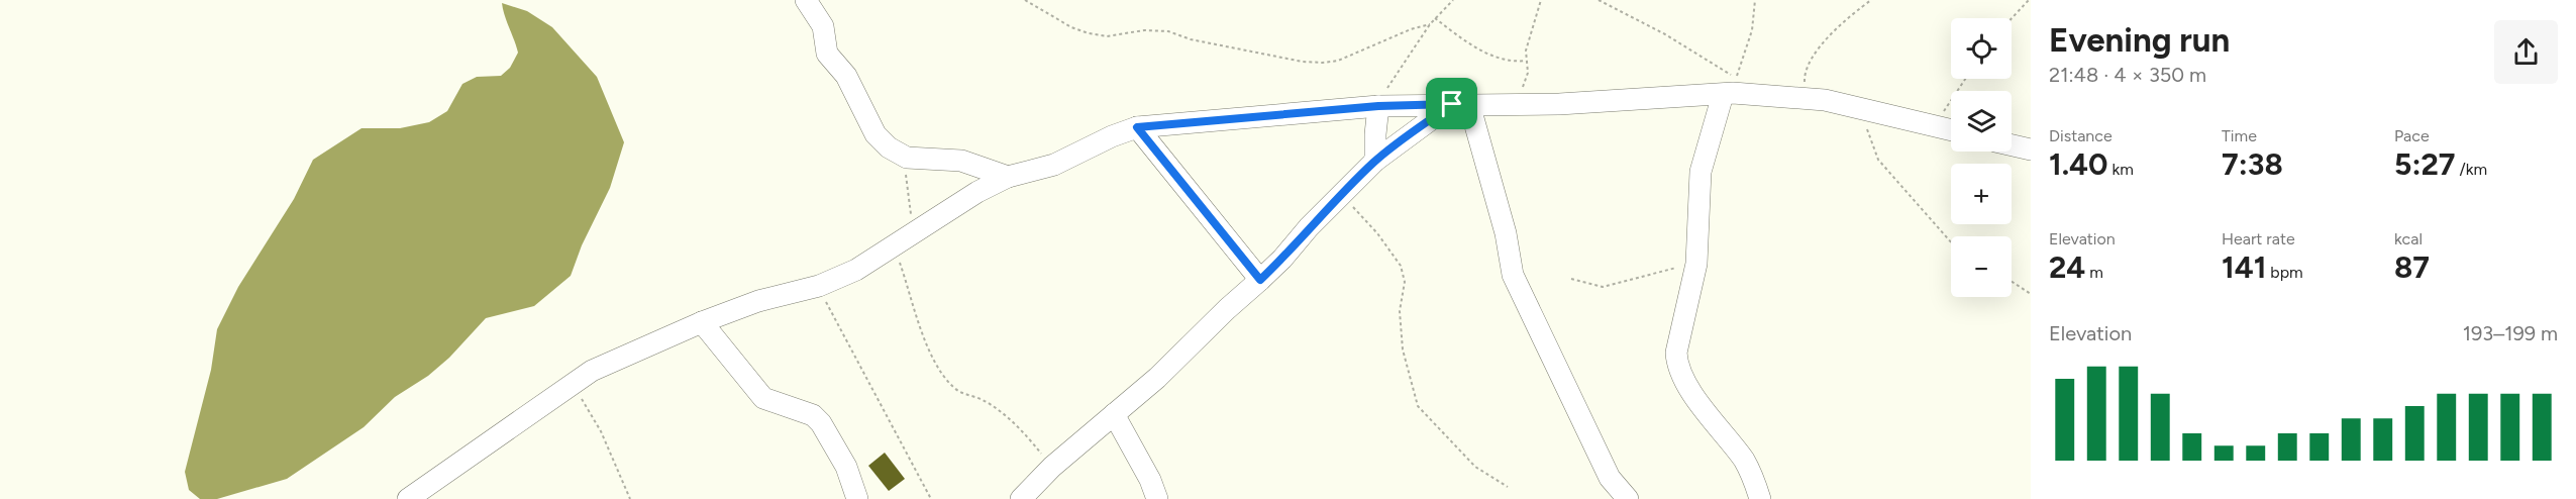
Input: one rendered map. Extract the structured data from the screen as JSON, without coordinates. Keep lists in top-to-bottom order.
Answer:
{
  "page": {
    "heading": ["Evening run", "21:48 · 4 × 350 m"],
    "map_buttons": ["+", "−"],
    "stats": [
      ["Distance", "1.40 km"],
      ["Time", "7:38"],
      ["Pace", "5:27 /km"],
      ["Elevation", "24 m"],
      ["Heart rate", "141 bpm"],
      ["kcal", "87"]
    ],
    "chart": ["Elevation", "193–199 m"]
  }
}
